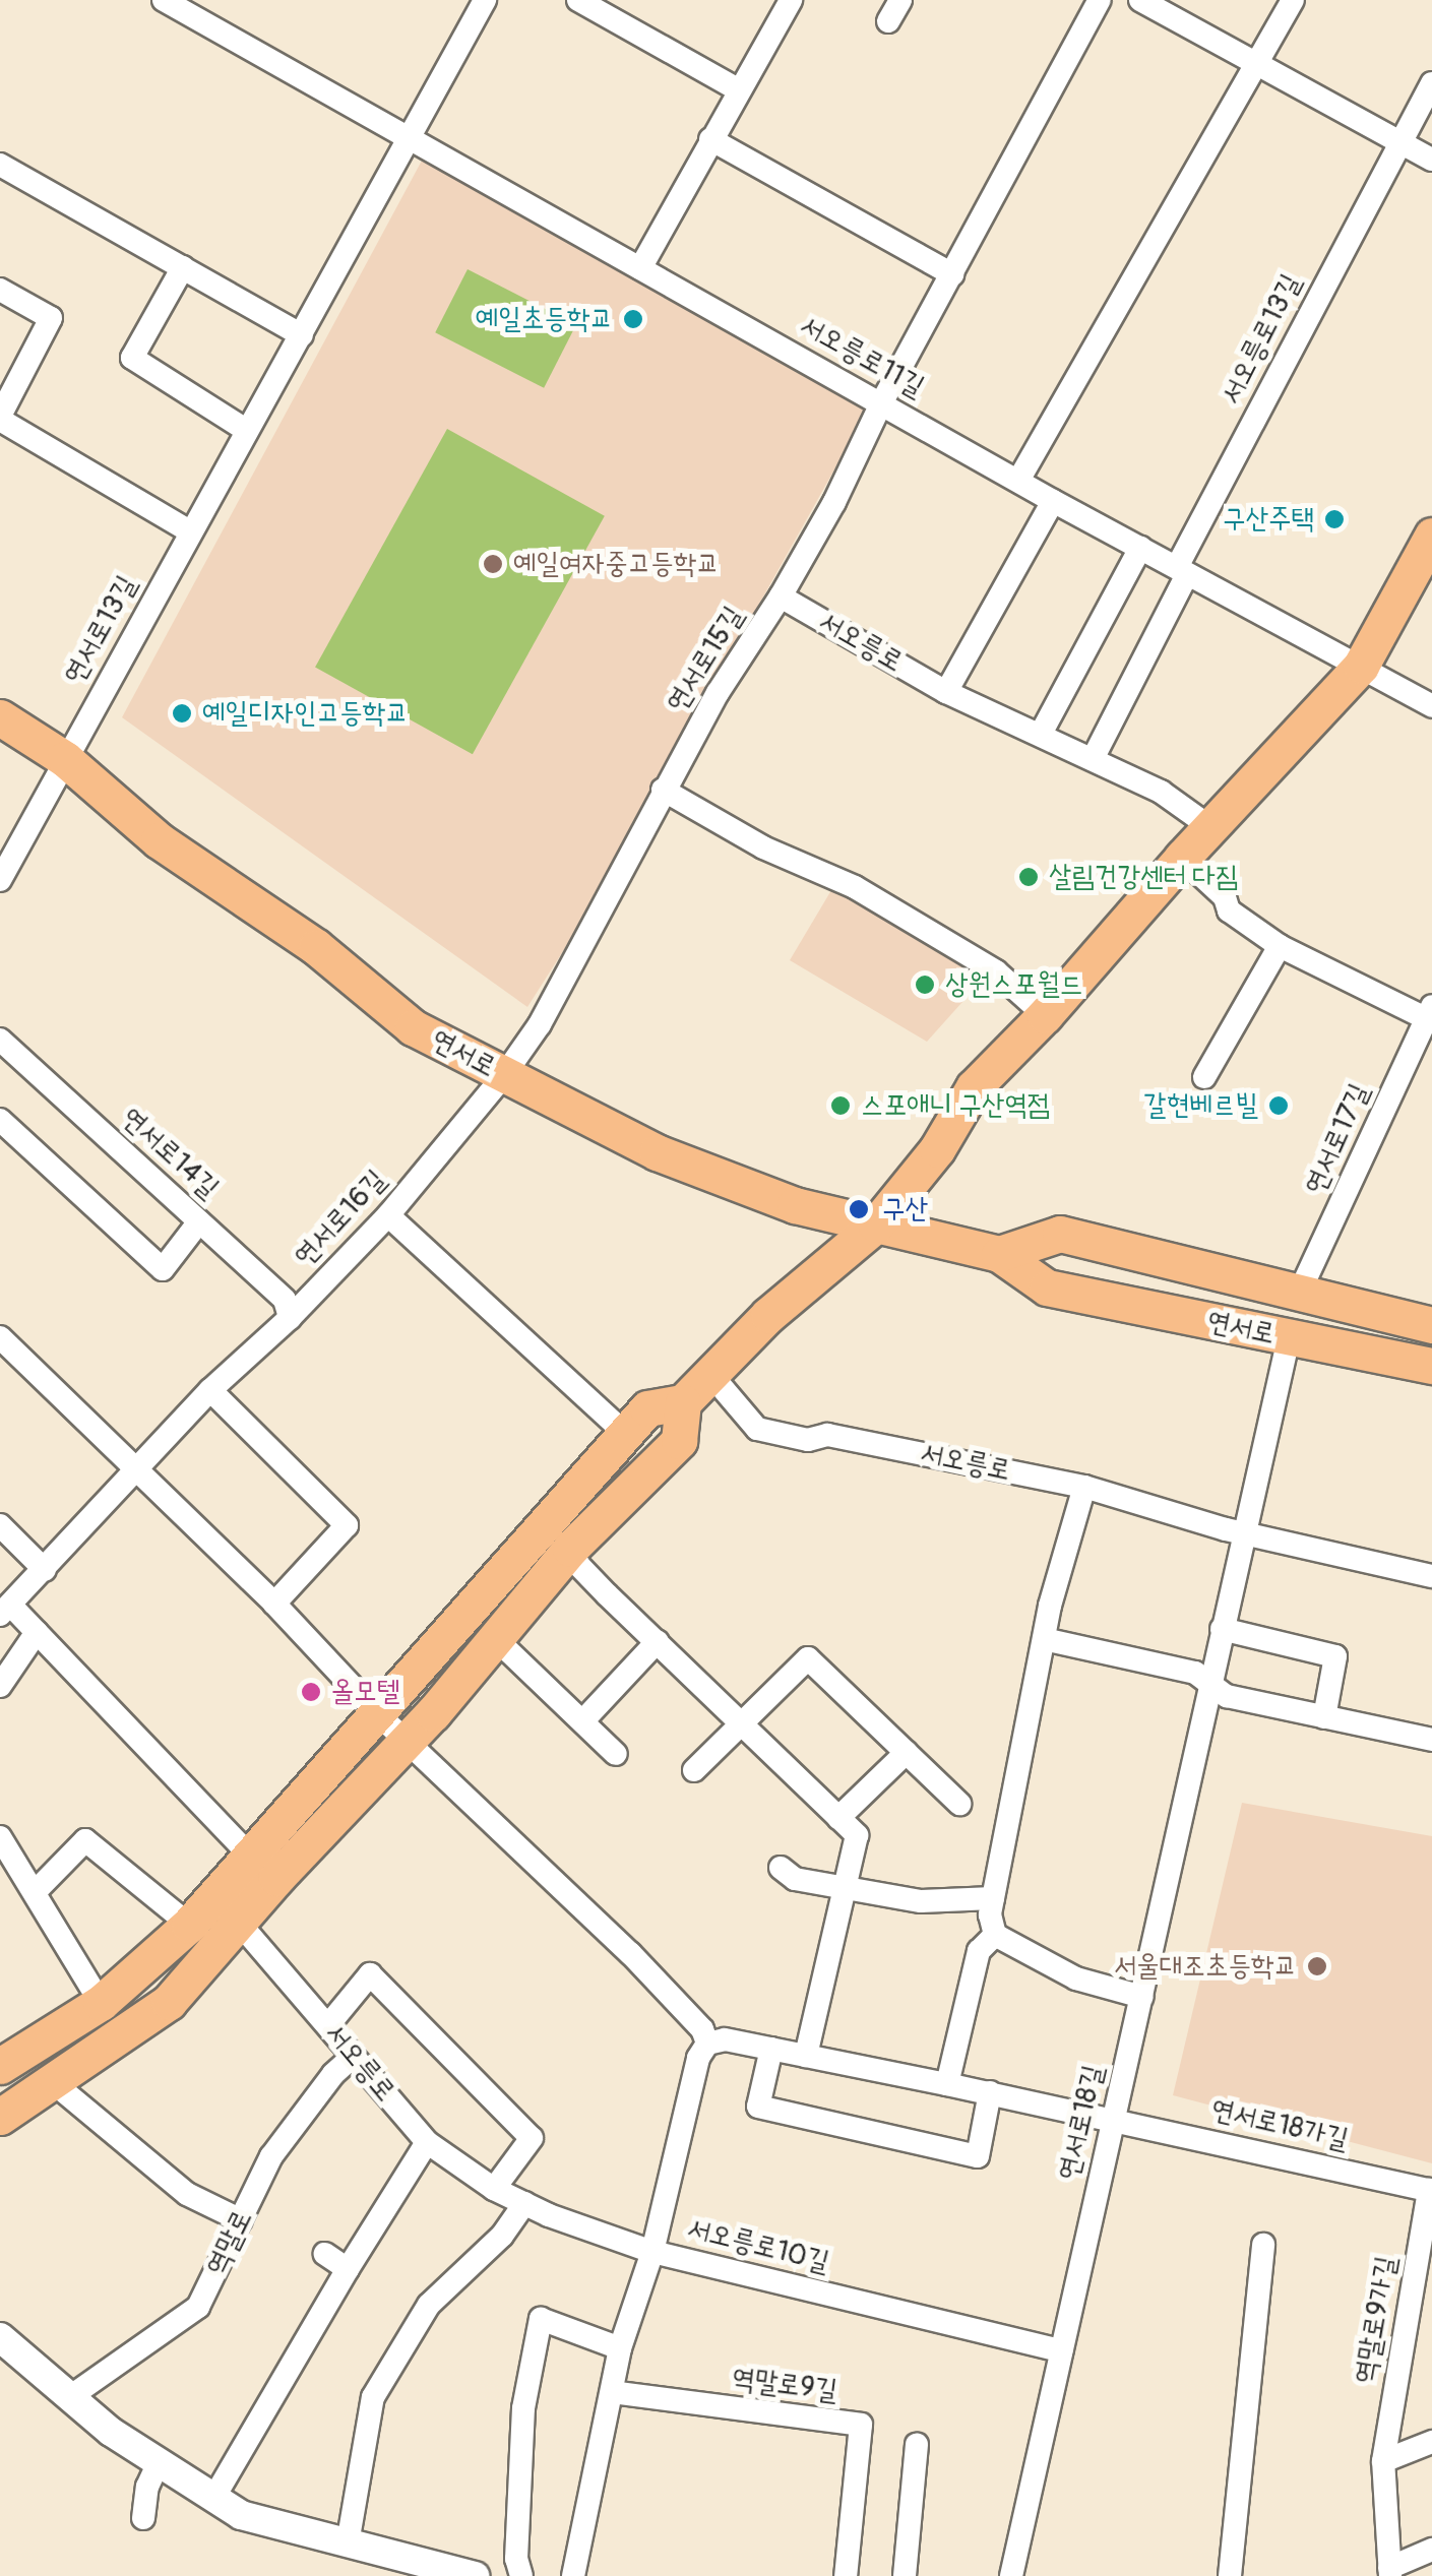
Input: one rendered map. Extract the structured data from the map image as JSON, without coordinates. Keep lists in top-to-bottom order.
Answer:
{
  "streets": {
    "main road": ["연서로"],
    "street": [
      "서오릉로13길",
      "서오릉로11길",
      "연서로13길",
      "서오릉로",
      "연서로15길",
      "연서로17길",
      "연서로14길",
      "연서로16길",
      "연서로18길",
      "연서로18가길",
      "역말로",
      "서오릉로10길",
      "역말로9가길",
      "역말로9길"
    ]
  },
  "crossings": [
    ["서오릉로13길", "서오릉로11길"],
    ["서오릉로13길", "서오릉로"],
    ["서오릉로11길", "연서로13길"],
    ["서오릉로11길", "연서로15길"],
    ["연서로13길", "연서로"],
    ["서오릉로", "연서로15길"],
    ["서오릉로", "연서로18길"],
    ["서오릉로", "역말로"],
    ["서오릉로", "서오릉로10길"],
    ["연서로15길", "연서로"],
    ["연서로15길", "연서로16길"],
    ["연서로", "연서로17길"],
    ["연서로", "연서로16길"],
    ["연서로", "연서로18길"],
    ["연서로14길", "연서로16길"],
    ["연서로18길", "연서로18가길"],
    ["연서로18길", "서오릉로10길"],
    ["연서로18가길", "역말로9가길"]
  ],
  "places": [
    "예일초등학교",
    "구산주택",
    "예일여자중고등학교",
    "예일디자인고등학교",
    "살림건강센터 다짐",
    "상원스포월드",
    "스포애니 구산역점",
    "갈현베르빌",
    "구산",
    "올모텔",
    "서울대조초등학교"
  ]
}
